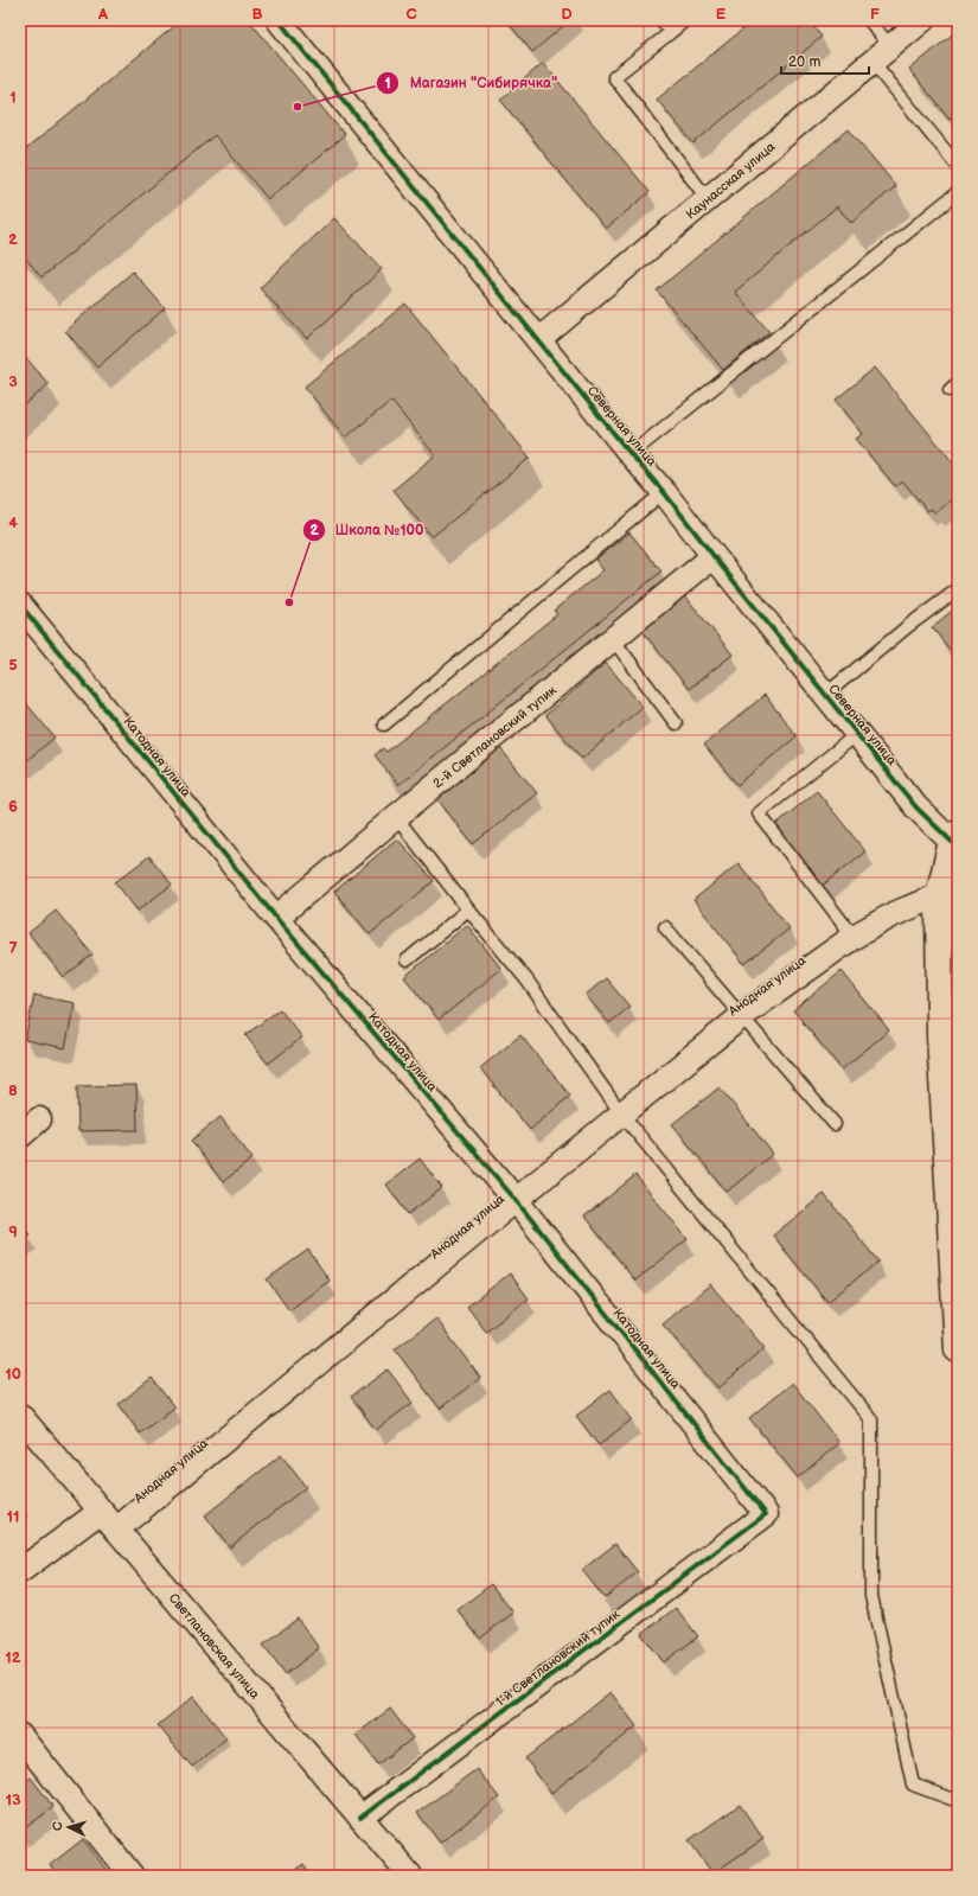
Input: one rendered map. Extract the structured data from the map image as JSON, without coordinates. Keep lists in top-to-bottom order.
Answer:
{
  "streets": {
    "main road": ["Северная улица"],
    "street": [
      "Каунасская улица",
      "2-й Светлановский тупик",
      "Катодная улица",
      "Анодная улица",
      "Светлановская улица",
      "1-й Светлановский тупик"
    ]
  },
  "crossings": [
    ["Каунасская улица", "Северная улица"],
    ["Северная улица", "2-й Светлановский тупик"],
    ["Северная улица", "Анодная улица"],
    ["2-й Светлановский тупик", "Катодная улица"],
    ["Катодная улица", "Анодная улица"],
    ["Катодная улица", "1-й Светлановский тупик"],
    ["Анодная улица", "Светлановская улица"],
    ["Светлановская улица", "1-й Светлановский тупик"]
  ],
  "places": ["Магазин \"Сибирячка\"", "Школа №100"],
  "scale_bar": "20 m",
  "north": "left",
  "grid": {
    "columns": [
      "A",
      "B",
      "C",
      "D",
      "E",
      "F"
    ],
    "rows": [
      "1",
      "2",
      "3",
      "4",
      "5",
      "6",
      "7",
      "8",
      "9",
      "10",
      "11",
      "12",
      "13"
    ]
  }
}
